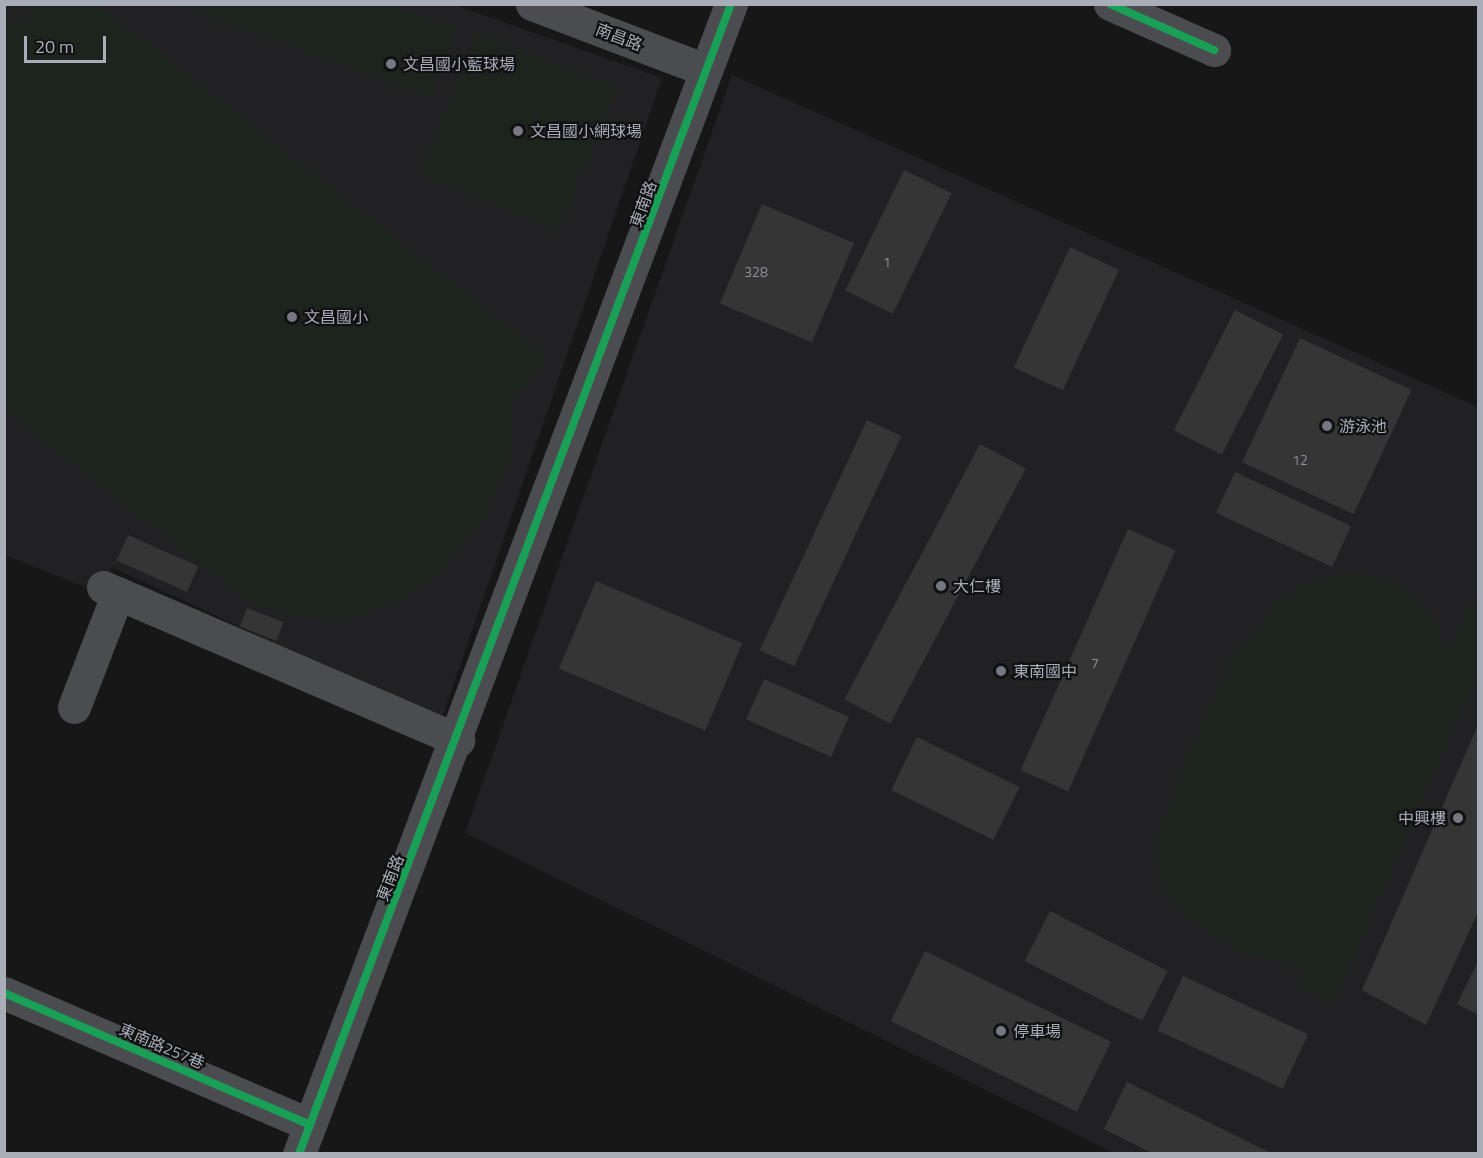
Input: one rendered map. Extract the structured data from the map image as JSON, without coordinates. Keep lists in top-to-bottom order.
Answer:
{
  "streets": {
    "street": ["南昌路", "東南路", "東南路257巷"]
  },
  "crossings": [
    ["南昌路", "東南路"],
    ["東南路", "東南路257巷"]
  ],
  "places": [
    "文昌國小藍球場",
    "文昌國小網球場",
    "文昌國小",
    "游泳池",
    "大仁樓",
    "東南國中",
    "中興樓",
    "停車場"
  ],
  "house_numbers": [
    "1",
    "328",
    "12",
    "7"
  ],
  "scale_bar": "20 m"
}
